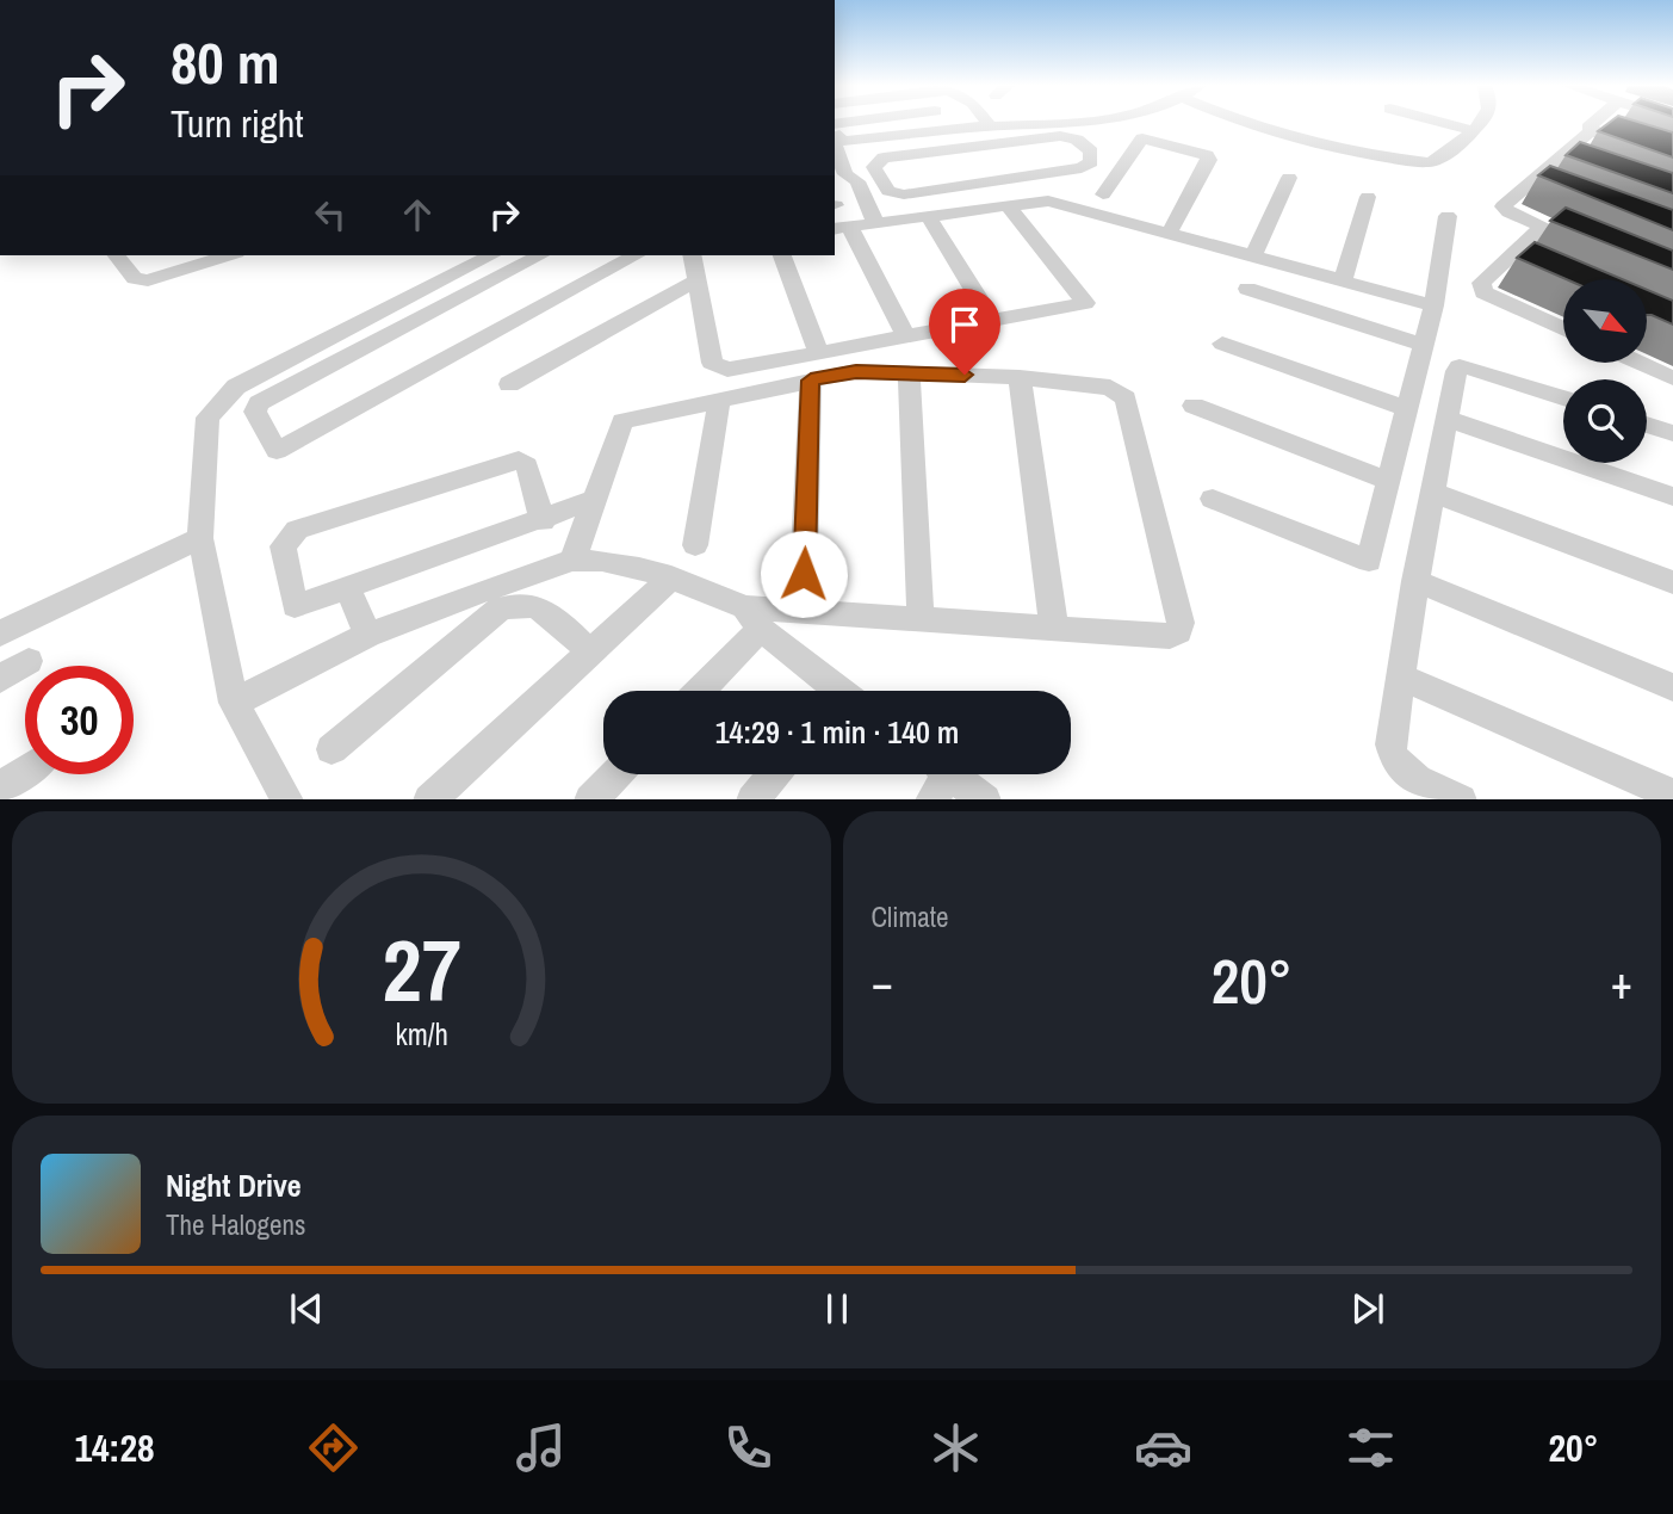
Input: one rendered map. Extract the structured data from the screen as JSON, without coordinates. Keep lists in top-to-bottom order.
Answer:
{
  "north": "bottom right",
  "page": {
    "turn": ["80 m", "Turn right"],
    "limit": "30",
    "trip": "14:29 · 1 min · 140 m",
    "tile": "Climate",
    "heat": ["−", "20°", "+"],
    "song": ["Night Drive", "The Halogens"],
    "tabs": ["14:28", "20°"],
    "gauge": ["27", "km/h"]
  }
}
